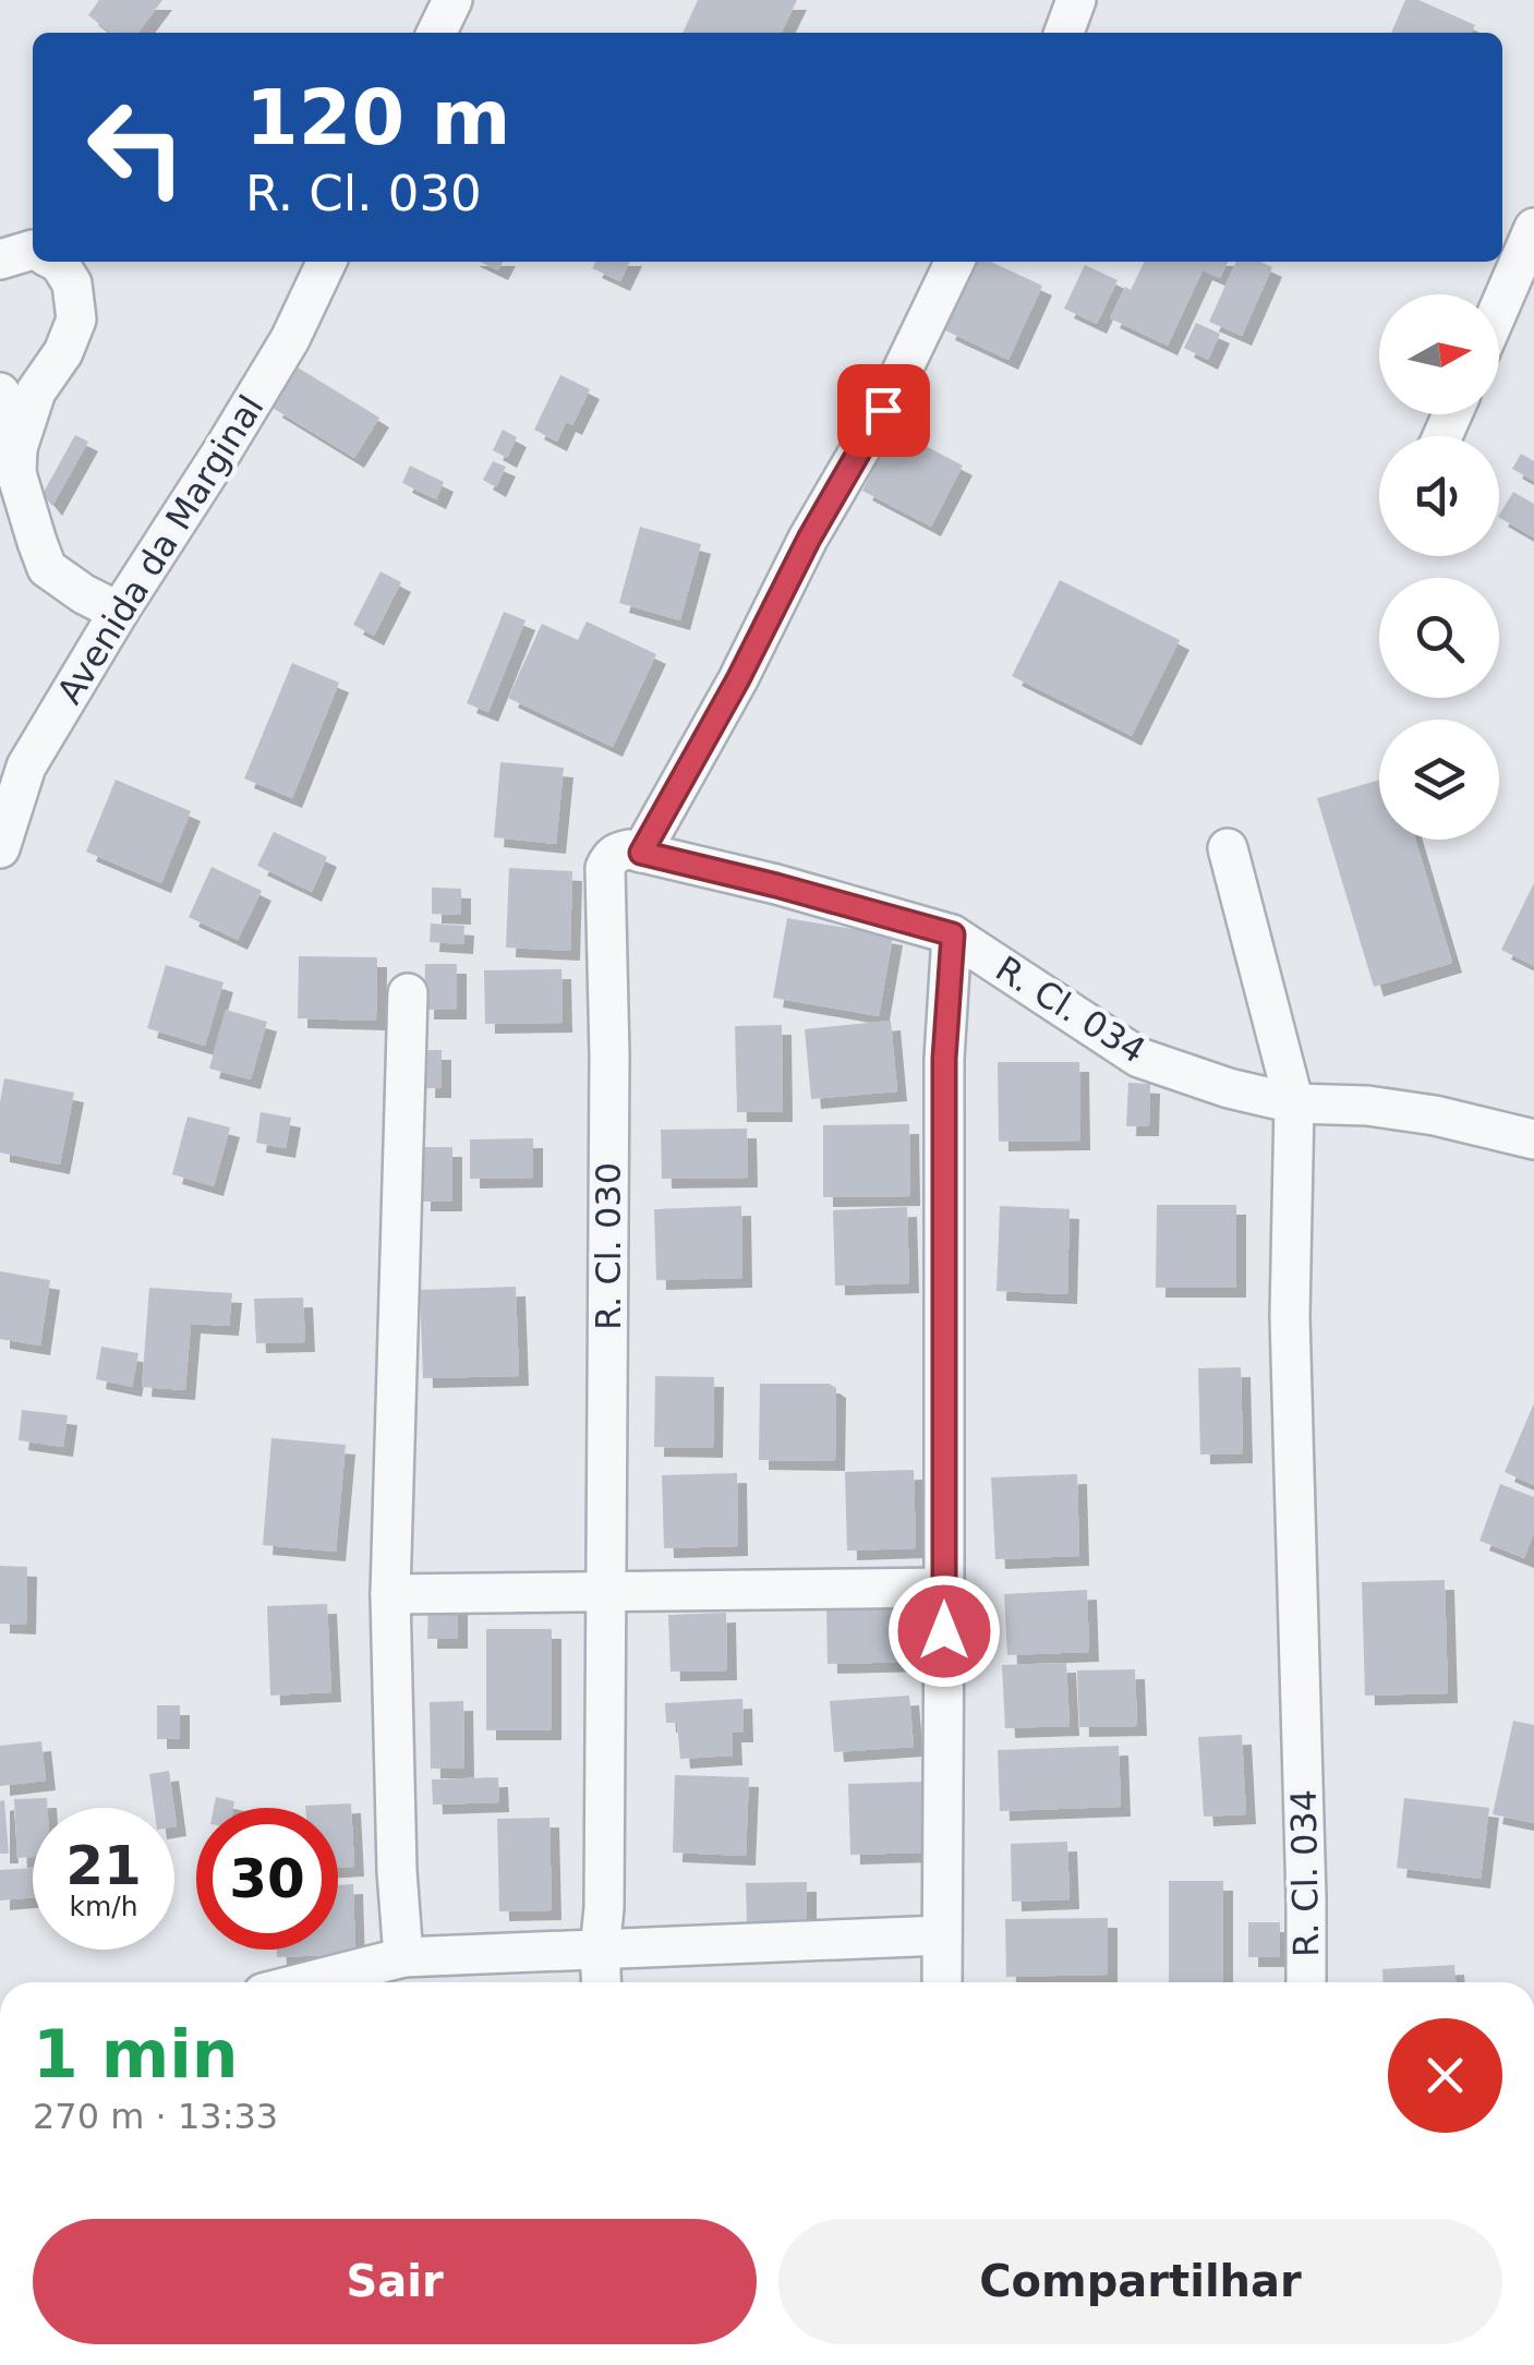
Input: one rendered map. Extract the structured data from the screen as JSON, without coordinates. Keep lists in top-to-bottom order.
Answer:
{
  "streets": {
    "street": ["Avenida da Marginal", "R. Cl. 034", "R. Cl. 030"]
  },
  "north": "right",
  "page": {
    "turn": ["120 m", "R. Cl. 030"],
    "speed": "21 km/h",
    "limit": "30",
    "heading": ["1 min", "270 m · 13:33"],
    "buttons": ["Sair", "Compartilhar"]
  }
}
